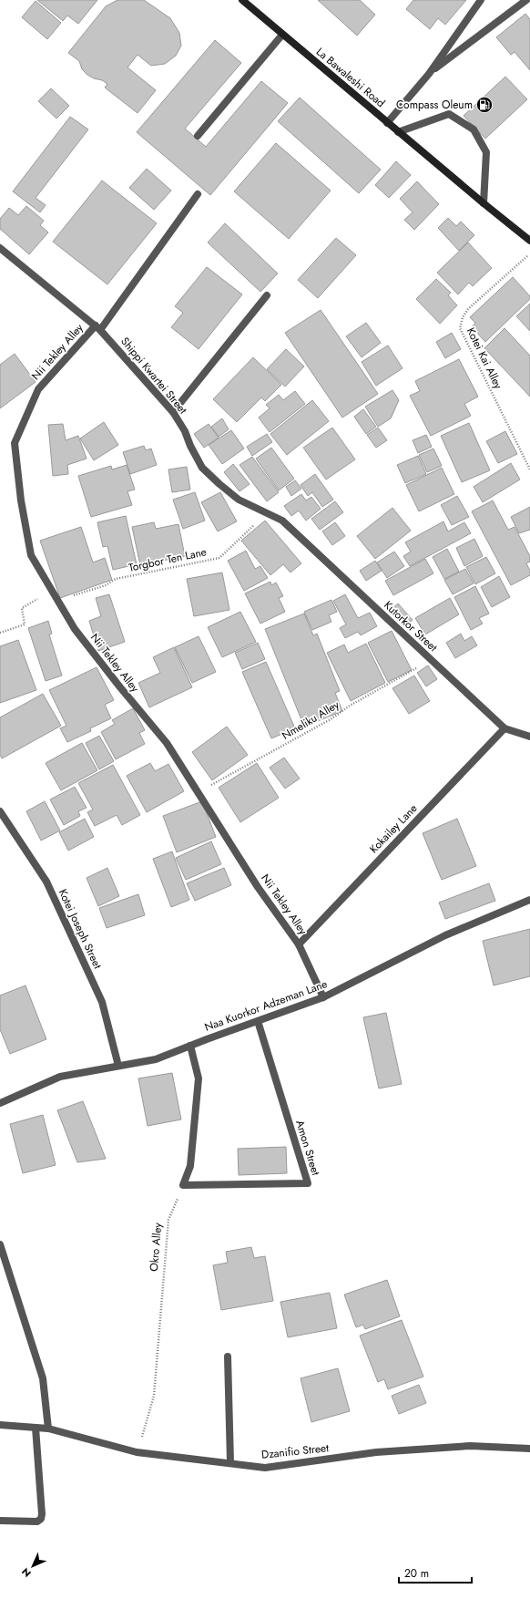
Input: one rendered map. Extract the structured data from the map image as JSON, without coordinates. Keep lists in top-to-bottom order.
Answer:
{
  "streets": {
    "main road": ["La Bawaleshi Road"],
    "street": [
      "Nii Tekley Alley",
      "Shippi Kwartei Street",
      "Kutorkor Street",
      "Kokailey Lane",
      "Kotei Joseph Street",
      "Naa Kuorkor Adzeman Lane",
      "Amon Street",
      "Dzanifio Street"
    ],
    "path": [
      "Kotei Kai Alley",
      "Torgbor Ten Lane",
      "Nmeliku Alley",
      "Okro Alley"
    ]
  },
  "crossings": [
    ["Nii Tekley Alley", "Shippi Kwartei Street"],
    ["Nii Tekley Alley", "Torgbor Ten Lane"],
    ["Nii Tekley Alley", "Nmeliku Alley"],
    ["Nii Tekley Alley", "Kokailey Lane"],
    ["Nii Tekley Alley", "Naa Kuorkor Adzeman Lane"],
    ["Shippi Kwartei Street", "Torgbor Ten Lane"],
    ["Shippi Kwartei Street", "Kutorkor Street"],
    ["Kutorkor Street", "Nmeliku Alley"],
    ["Kutorkor Street", "Kokailey Lane"],
    ["Kotei Joseph Street", "Naa Kuorkor Adzeman Lane"],
    ["Naa Kuorkor Adzeman Lane", "Amon Street"],
    ["Amon Street", "Okro Alley"],
    ["Okro Alley", "Dzanifio Street"]
  ],
  "places": {
    "fuel station": ["Compass Oleum"]
  },
  "scale_bar": "20 m",
  "north": "bottom left"
}
